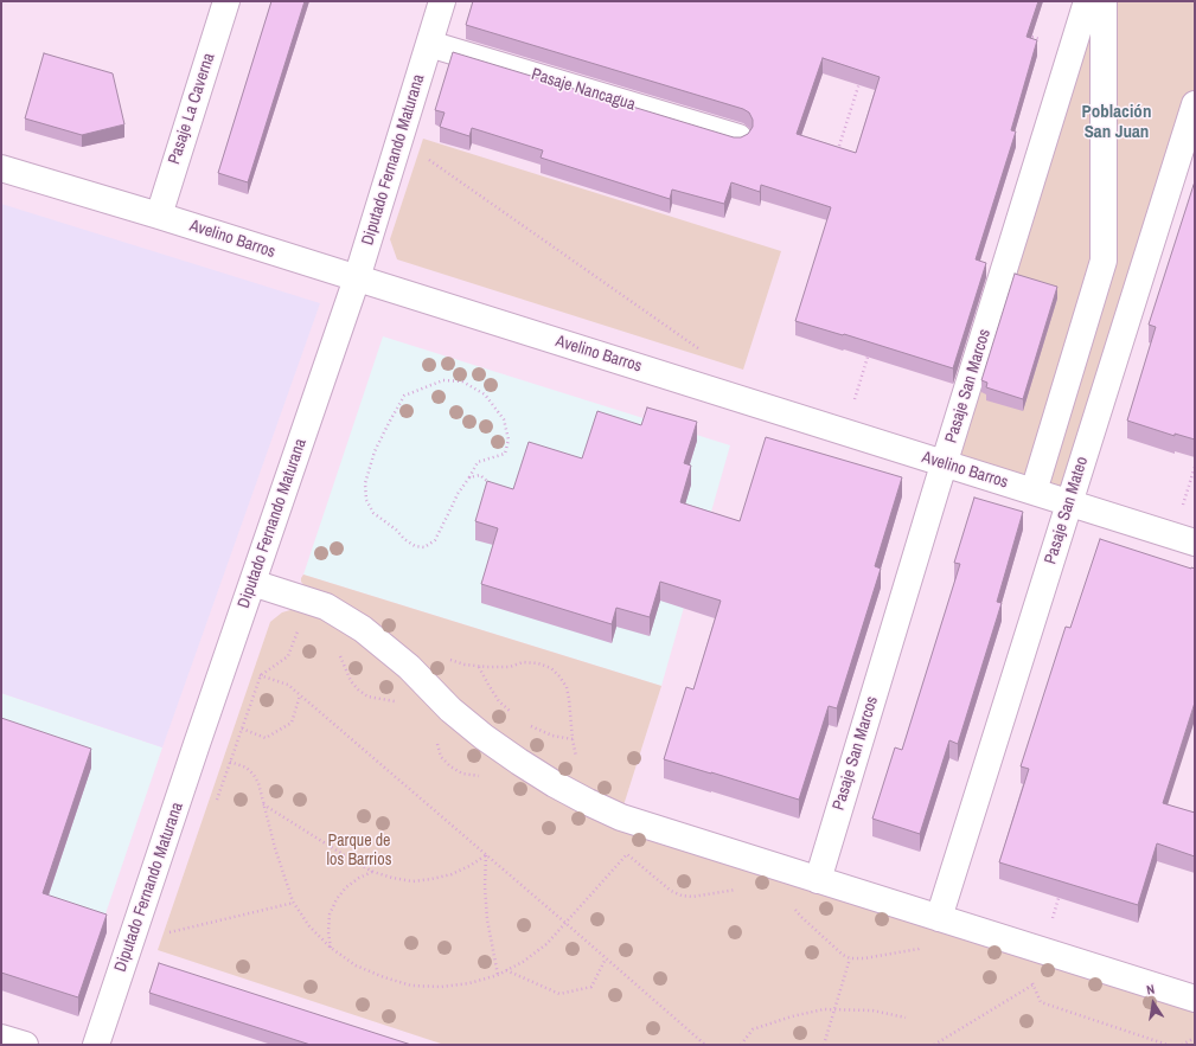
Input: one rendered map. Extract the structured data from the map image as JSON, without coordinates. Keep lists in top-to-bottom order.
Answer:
{
  "streets": {
    "street": [
      "Pasaje Nancagua",
      "Pasaje La Caverna",
      "Diputado Fernando Maturana",
      "Avelino Barros",
      "Pasaje San Marcos",
      "Pasaje San Mateo"
    ]
  },
  "crossings": [
    ["Pasaje Nancagua", "Diputado Fernando Maturana"],
    ["Pasaje La Caverna", "Avelino Barros"],
    ["Diputado Fernando Maturana", "Avelino Barros"],
    ["Avelino Barros", "Pasaje San Marcos"],
    ["Avelino Barros", "Pasaje San Mateo"]
  ],
  "districts": ["Población San Juan"],
  "parks": ["Parque de los Barrios"],
  "north": "top"
}
